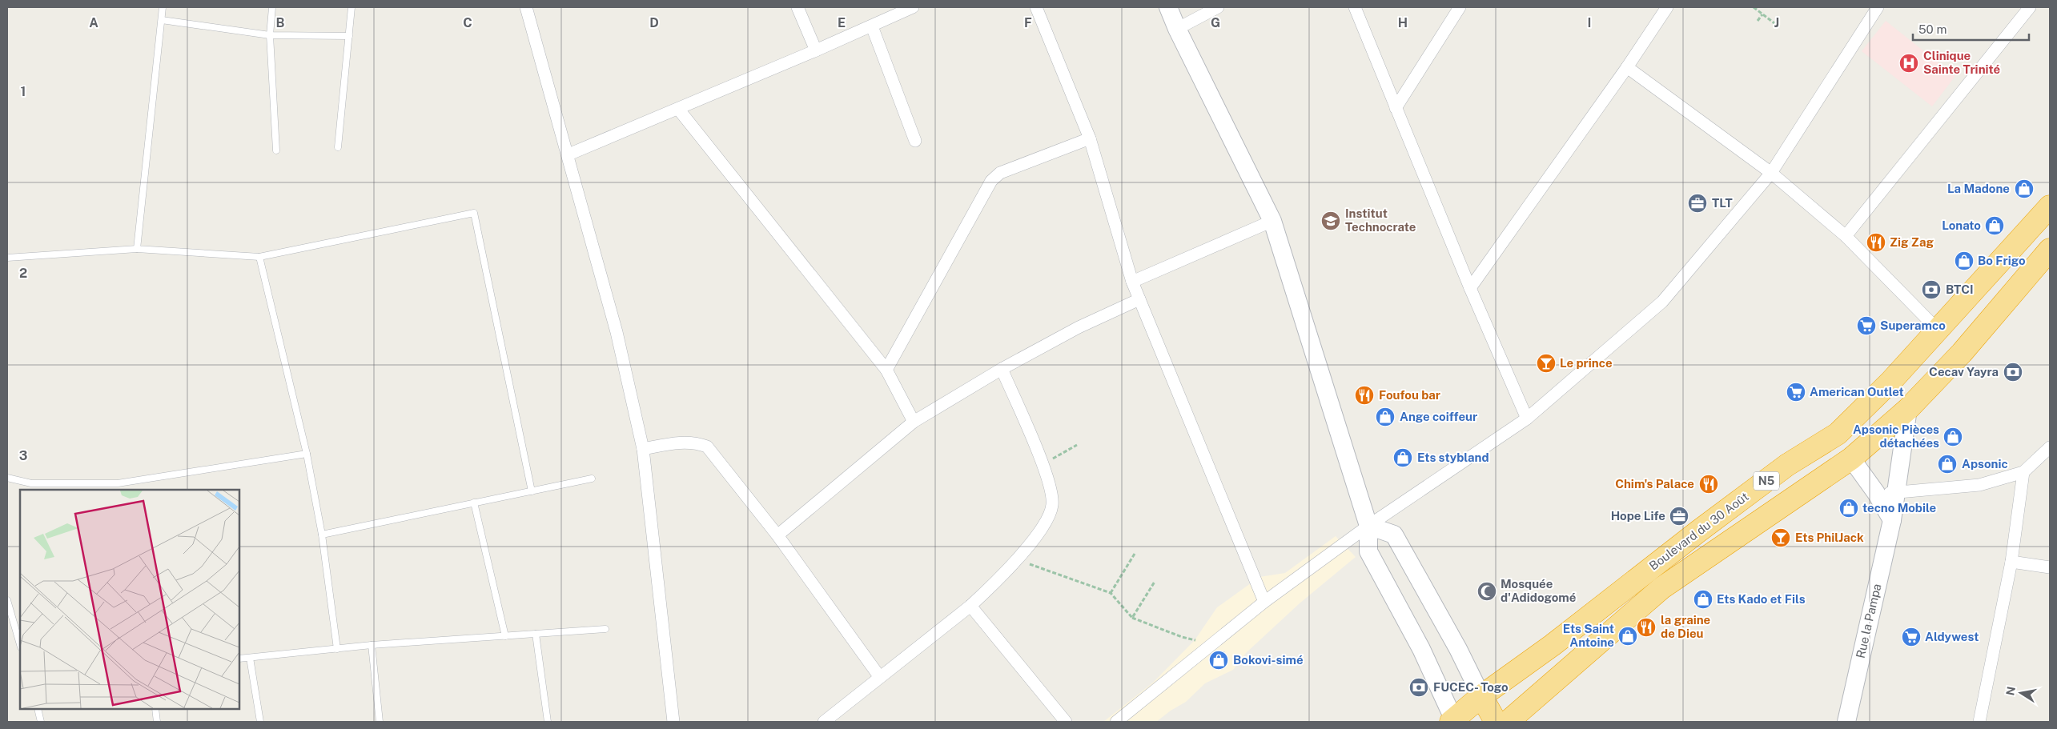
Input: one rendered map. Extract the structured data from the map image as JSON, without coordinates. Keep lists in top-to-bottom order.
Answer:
{
  "streets": {
    "highway": ["N5", "Boulevard du 30 Août"],
    "street": ["Rue la Pampa"]
  },
  "crossings": [
    ["Boulevard du 30 Août", "Rue la Pampa"]
  ],
  "places": {
    "hospital": ["Clinique Sainte Trinité"],
    "shop": [
      "La Madone",
      "Lonato",
      "Bo Frigo",
      "Ange coiffeur",
      "Apsonic Pièces détachées",
      "Ets stybland",
      "Apsonic",
      "tecno Mobile",
      "Ets Kado et Fils",
      "Ets Saint Antoine",
      "Bokovi-simé"
    ],
    "office": ["TLT", "Hope Life"],
    "school or university": ["Institut Technocrate"],
    "restaurant": [
      "Zig Zag",
      "Foufou bar",
      "Chim's Palace",
      "la graine de Dieu"
    ],
    "bank": ["BTCI", "Cecav Yayra", "FUCEC- Togo"],
    "supermarket": ["Superamco", "American Outlet", "Aldywest"],
    "bar": ["Le prince", "Ets PhilJack"],
    "mosque": ["Mosquée d'Adidogomé"]
  },
  "scale_bar": "50 m",
  "north": "left",
  "grid": {
    "columns": [
      "A",
      "B",
      "C",
      "D",
      "E",
      "F",
      "G",
      "H",
      "I",
      "J"
    ],
    "rows": ["1", "2", "3"]
  }
}
